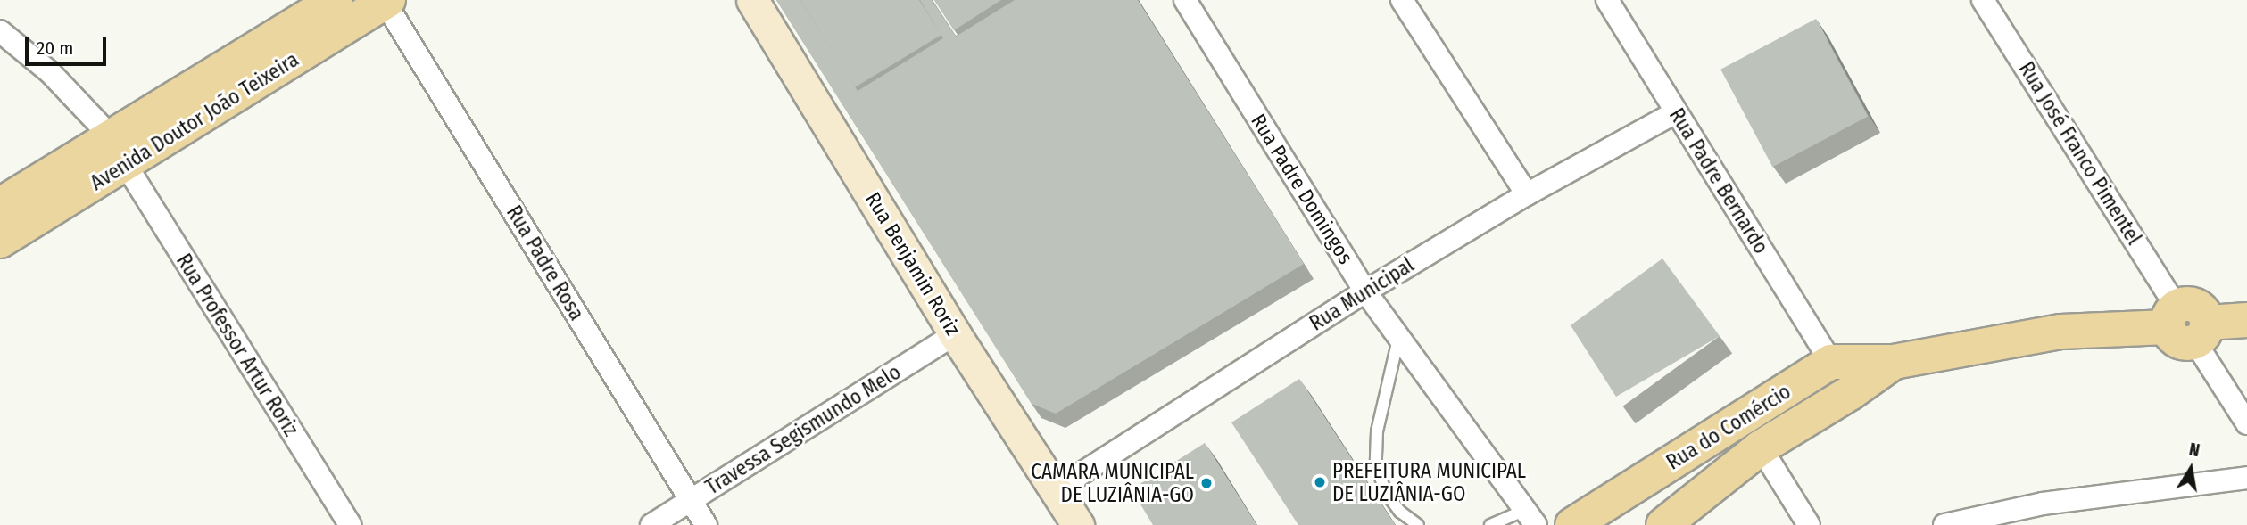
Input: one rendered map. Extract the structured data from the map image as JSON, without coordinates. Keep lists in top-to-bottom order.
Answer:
{
  "streets": {
    "main road": ["Avenida Doutor João Teixeira", "Rua do Comércio"],
    "street": [
      "Rua José Franco Pimentel",
      "Rua Padre Bernardo",
      "Rua Padre Domingos",
      "Rua Padre Rosa",
      "Rua Benjamin Roriz",
      "Rua Municipal",
      "Rua Professor Artur Roriz",
      "Travessa Segismundo Melo"
    ]
  },
  "crossings": [
    ["Avenida Doutor João Teixeira", "Rua Padre Rosa"],
    ["Avenida Doutor João Teixeira", "Rua Professor Artur Roriz"],
    ["Rua José Franco Pimentel", "Rua do Comércio"],
    ["Rua Padre Bernardo", "Rua Municipal"],
    ["Rua Padre Bernardo", "Rua do Comércio"],
    ["Rua Padre Domingos", "Rua Municipal"],
    ["Rua Padre Rosa", "Travessa Segismundo Melo"],
    ["Rua Benjamin Roriz", "Rua Municipal"],
    ["Rua Benjamin Roriz", "Travessa Segismundo Melo"]
  ],
  "places": ["PREFEITURA MUNICIPAL DE LUZIÂNIA-GO", "CAMARA MUNICIPAL DE LUZIÂNIA-GO"],
  "scale_bar": "20 m",
  "north": "top"
}
